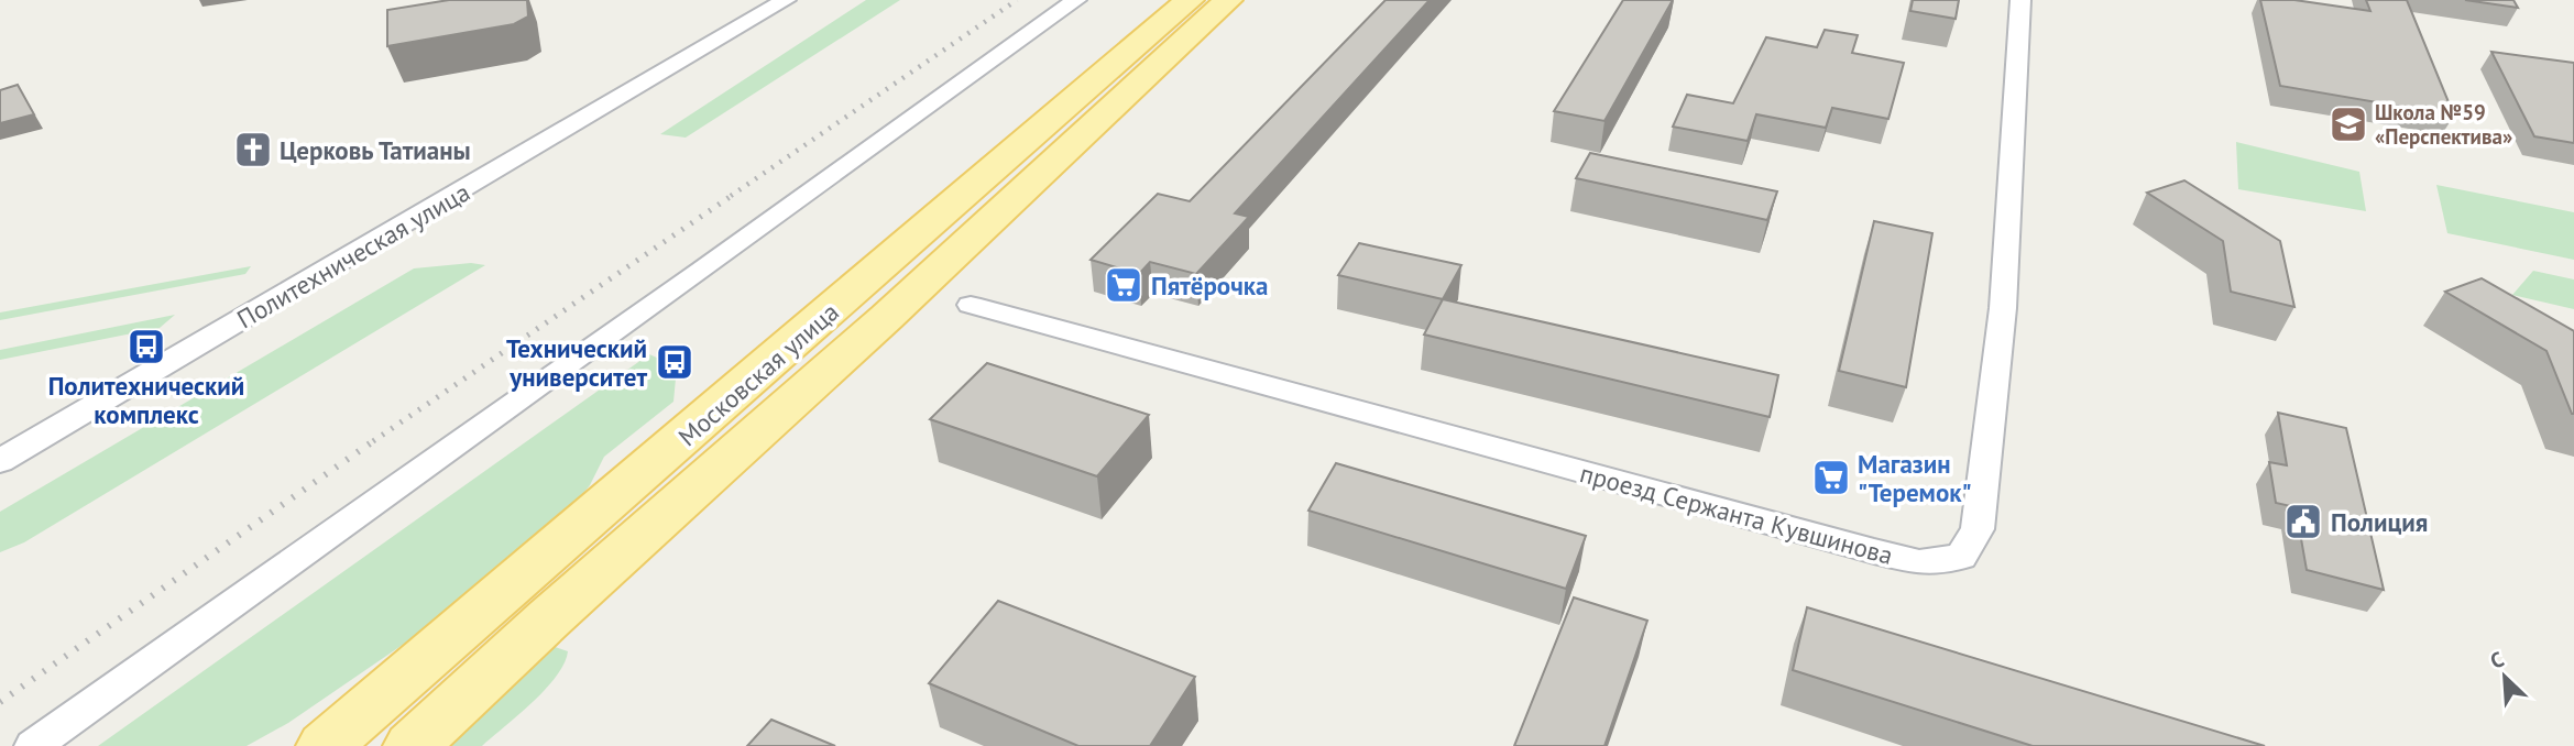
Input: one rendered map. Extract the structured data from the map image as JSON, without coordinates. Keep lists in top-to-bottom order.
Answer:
{
  "streets": {
    "main road": ["Московская улица"],
    "street": ["Политехническая улица", "проезд Сержанта Кувшинова"]
  },
  "places": {
    "school or university": ["Школа №59 «Перспектива»"],
    "church": ["Церковь Татианы"],
    "supermarket": ["Пятёрочка", "Магазин \"Теремок\""],
    "bus stop": ["Политехнический комплекс", "Технический университет"],
    "public building": ["Полиция"]
  },
  "north": "top left"
}
